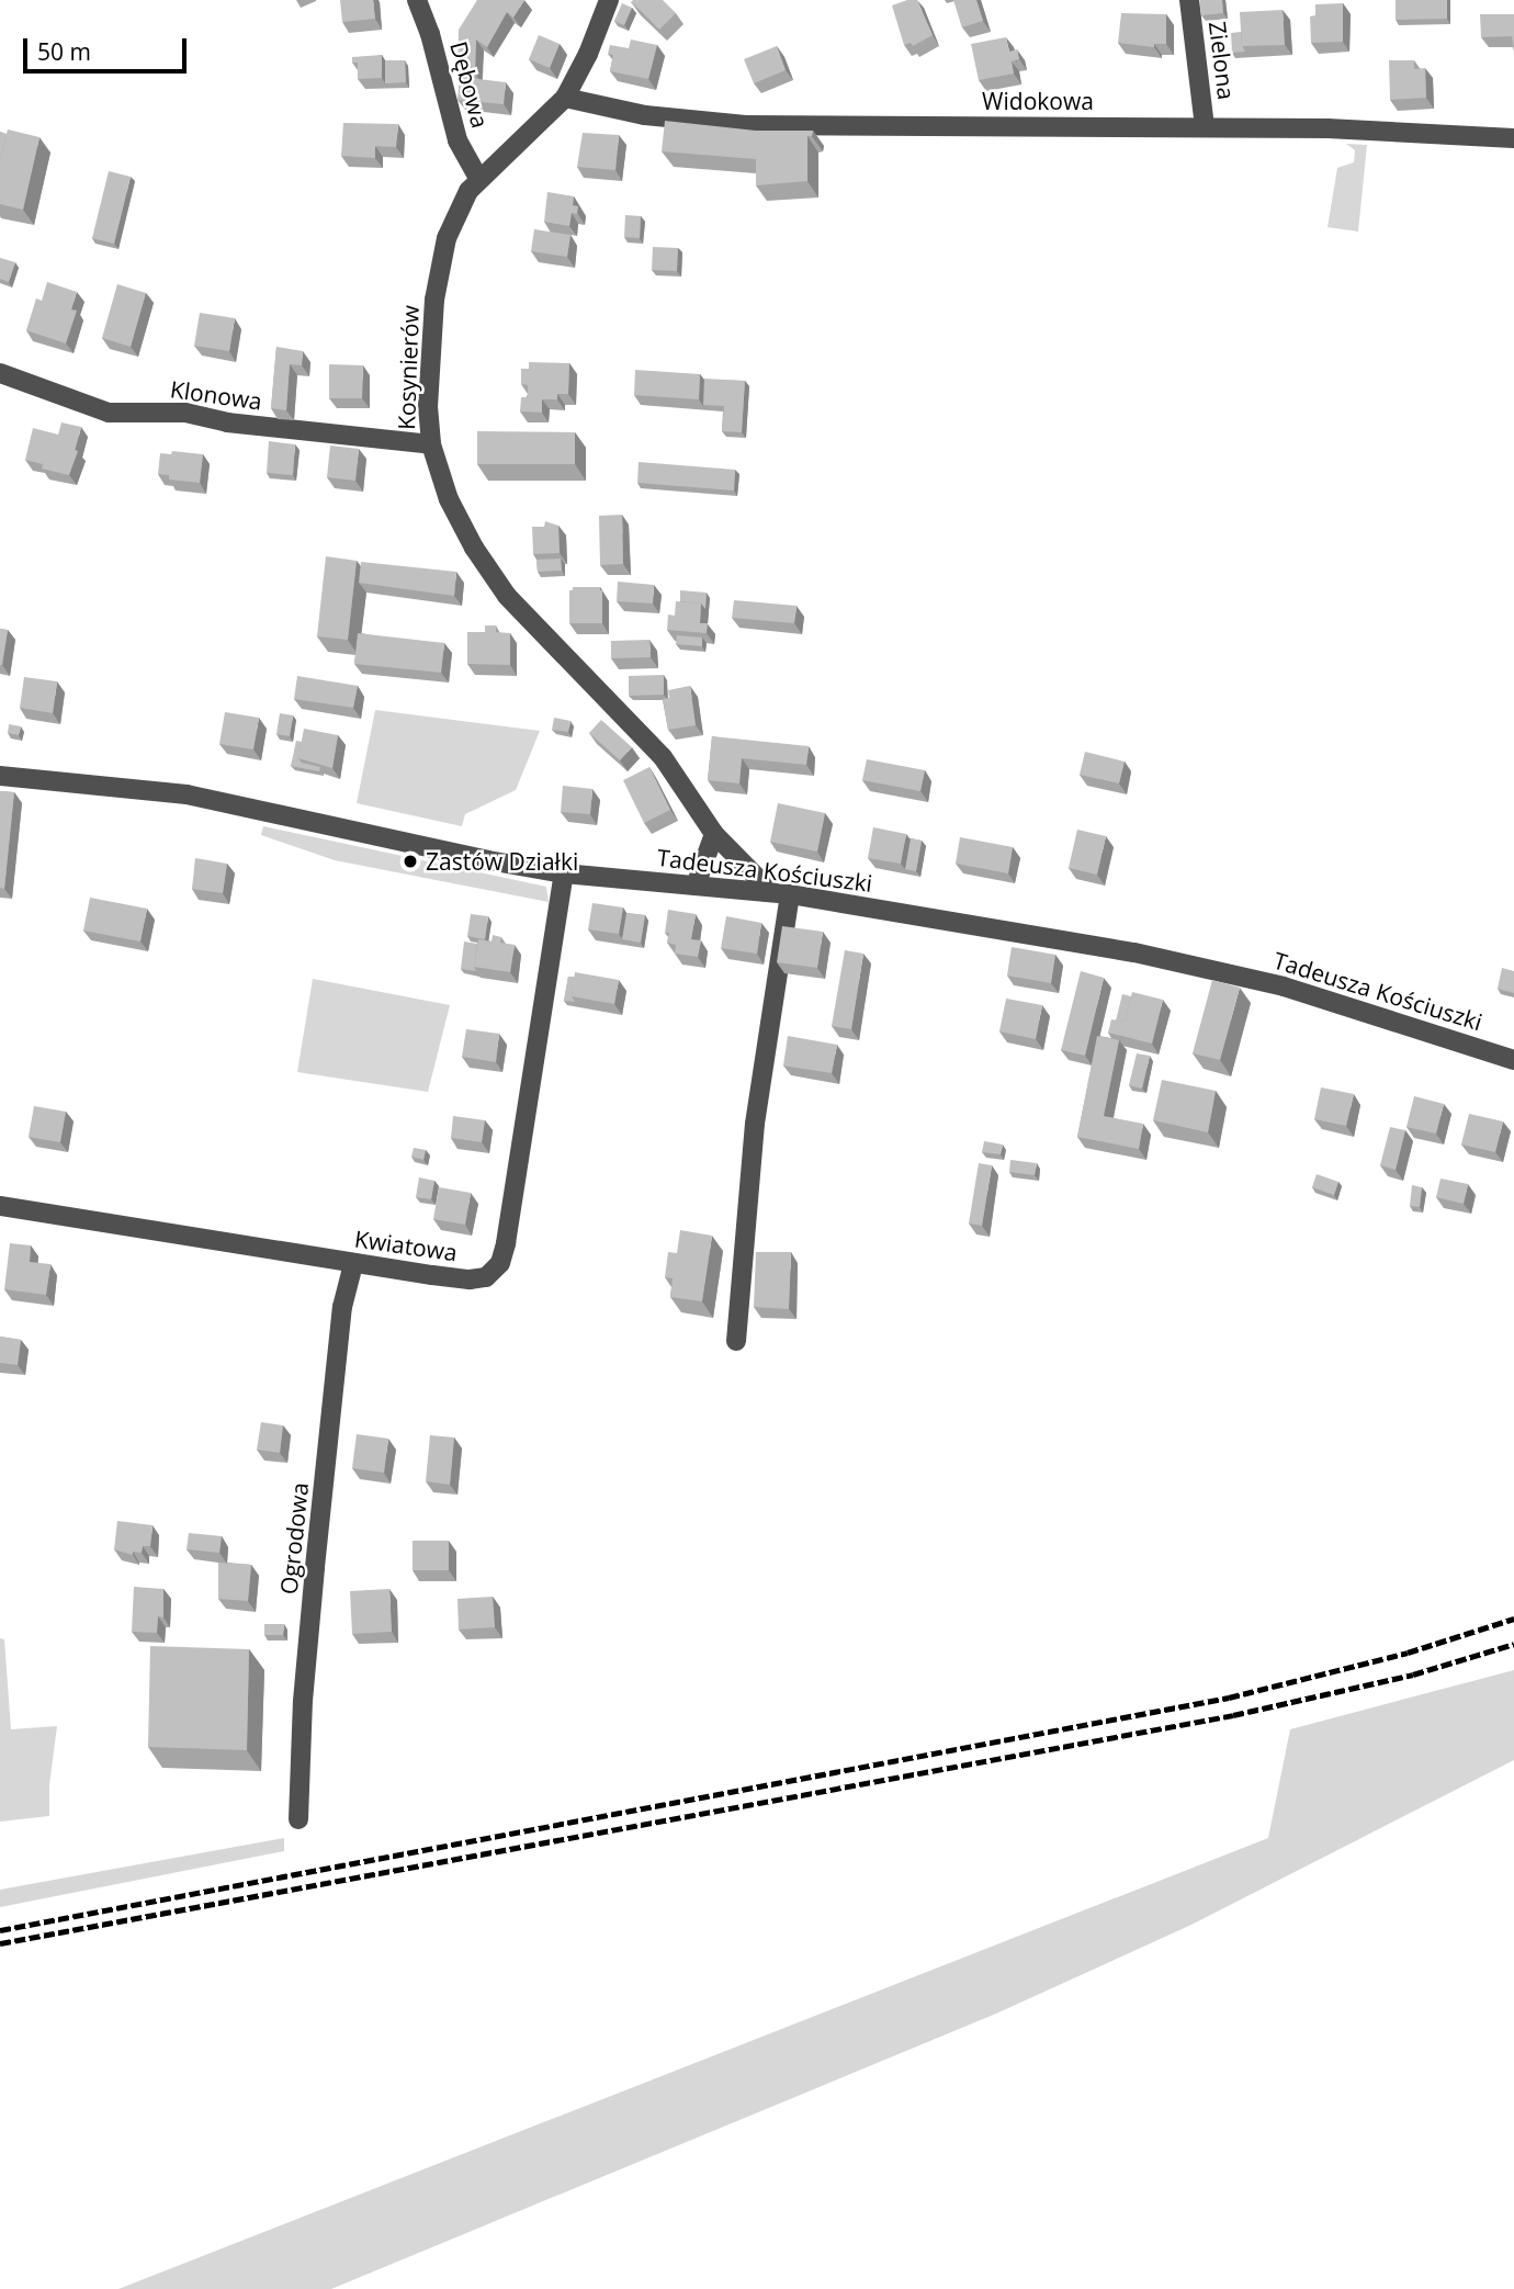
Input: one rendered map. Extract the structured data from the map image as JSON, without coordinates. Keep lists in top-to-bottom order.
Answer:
{
  "streets": {
    "street": [
      "Zielona",
      "Dębowa",
      "Widokowa",
      "Kosynierów",
      "Klonowa",
      "Tadeusza Kościuszki",
      "Kwiatowa",
      "Ogrodowa"
    ]
  },
  "crossings": [
    ["Zielona", "Widokowa"],
    ["Dębowa", "Kosynierów"],
    ["Widokowa", "Kosynierów"],
    ["Kosynierów", "Klonowa"],
    ["Kosynierów", "Tadeusza Kościuszki"],
    ["Tadeusza Kościuszki", "Kwiatowa"],
    ["Kwiatowa", "Ogrodowa"]
  ],
  "places": ["Zastów Działki"],
  "scale_bar": "50 m"
}
